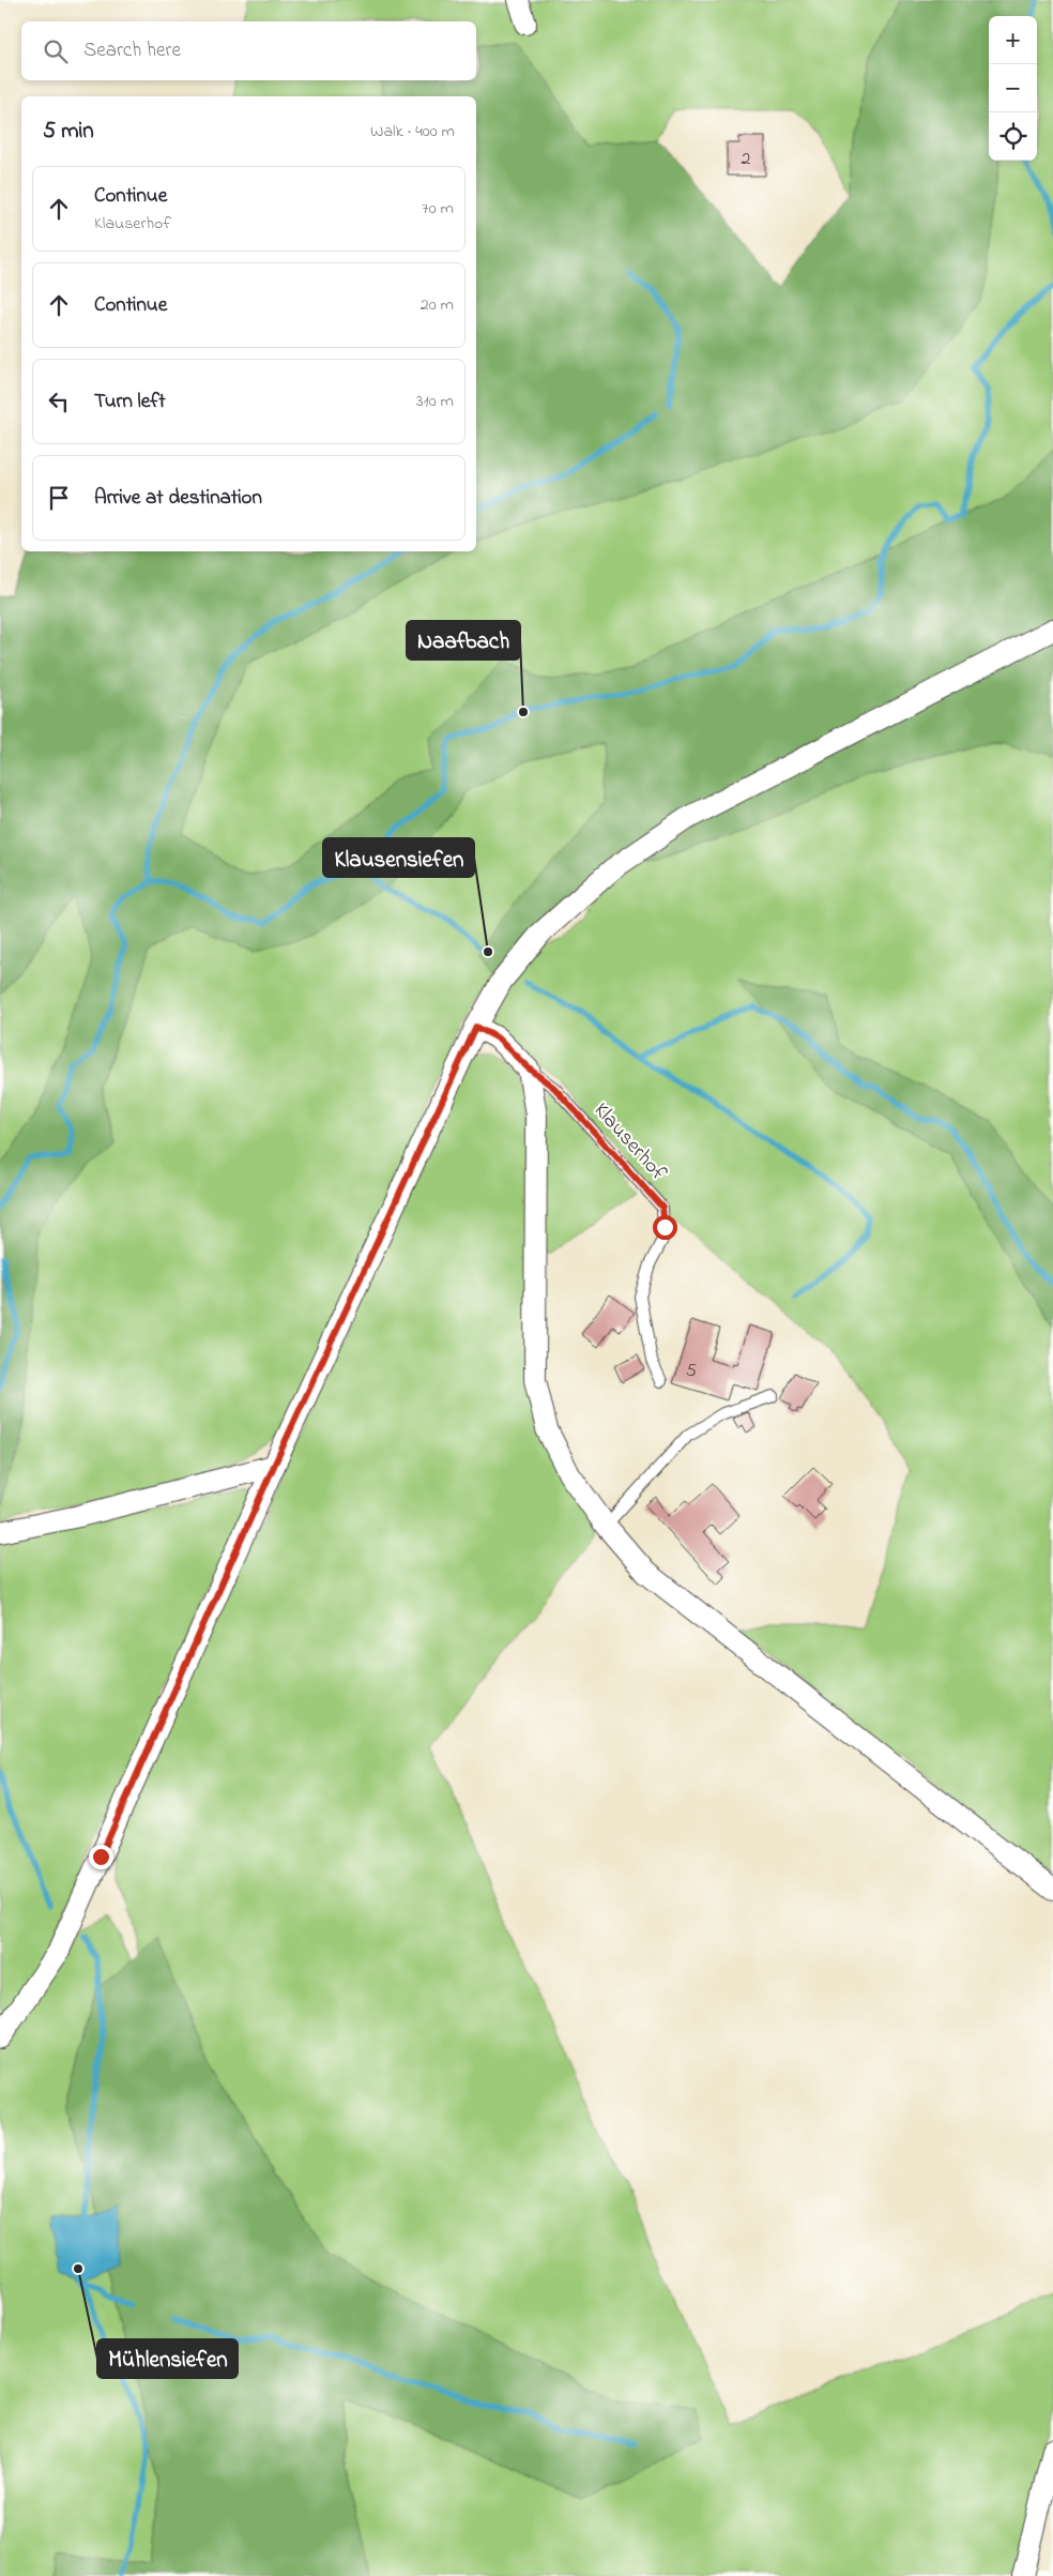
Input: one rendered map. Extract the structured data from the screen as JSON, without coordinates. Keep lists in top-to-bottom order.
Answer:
{
  "streets": {
    "lane": ["Klauserhof"]
  },
  "places": ["Naafbach", "Klausensiefen", "Mühlensiefen"],
  "house_numbers": ["2", "5"],
  "page": {
    "map_buttons": ["+", "−"],
    "search": "Search here",
    "heading": ["5 min", "Walk · 400 m"],
    "list": [
      ["Continue", "Klauserhof", "70 m"],
      ["Continue", "20 m"],
      ["Turn left", "310 m"],
      "Arrive at destination"
    ]
  }
}
